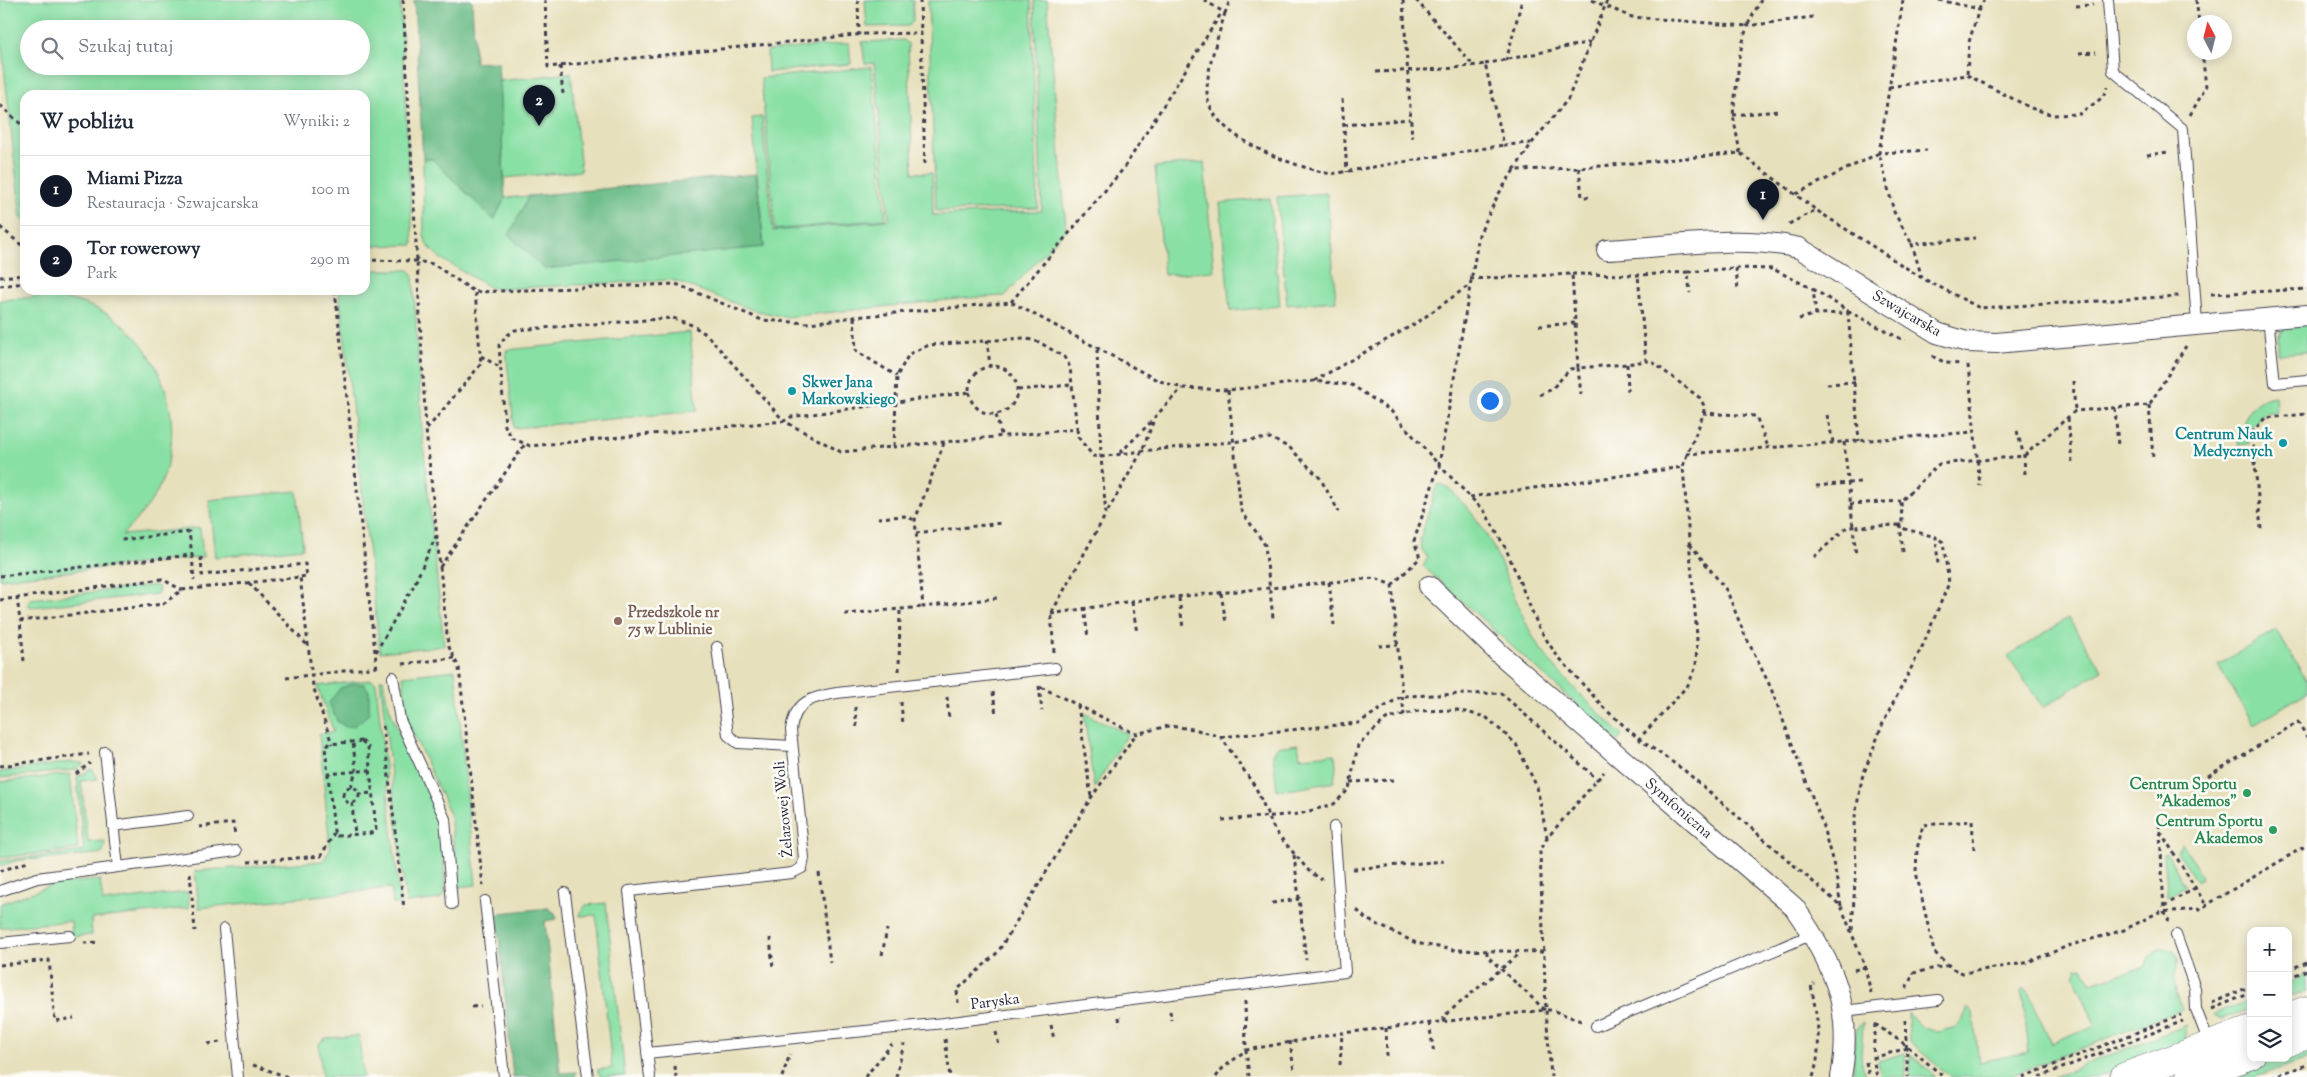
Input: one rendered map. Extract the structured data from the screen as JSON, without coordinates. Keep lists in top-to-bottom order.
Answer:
{
  "streets": {
    "street": ["Szwajcarska", "Symfoniczna"],
    "lane": ["Żelazowej Woli", "Paryska"]
  },
  "crossings": [
    ["Żelazowej Woli", "Paryska"]
  ],
  "places": [
    "Skwer Jana Markowskiego",
    "Centrum Nauk Medycznych",
    "Przedszkole nr 75 w Lublinie",
    "Centrum Sportu \"Akademos\"",
    "Centrum Sportu Akademos"
  ],
  "north": "top",
  "page": {
    "search": "Szukaj tutaj",
    "pins": ["2", "1"],
    "heading": ["W pobliżu", "Wyniki: 2"],
    "list": [
      {
        "mark": "1",
        "name": "Miami Pizza",
        "note": "Restauracja · Szwajcarska",
        "value": "100 m"
      },
      {
        "mark": "2",
        "name": "Tor rowerowy",
        "note": "Park",
        "value": "290 m"
      }
    ],
    "map_buttons": ["+", "−"]
  }
}
